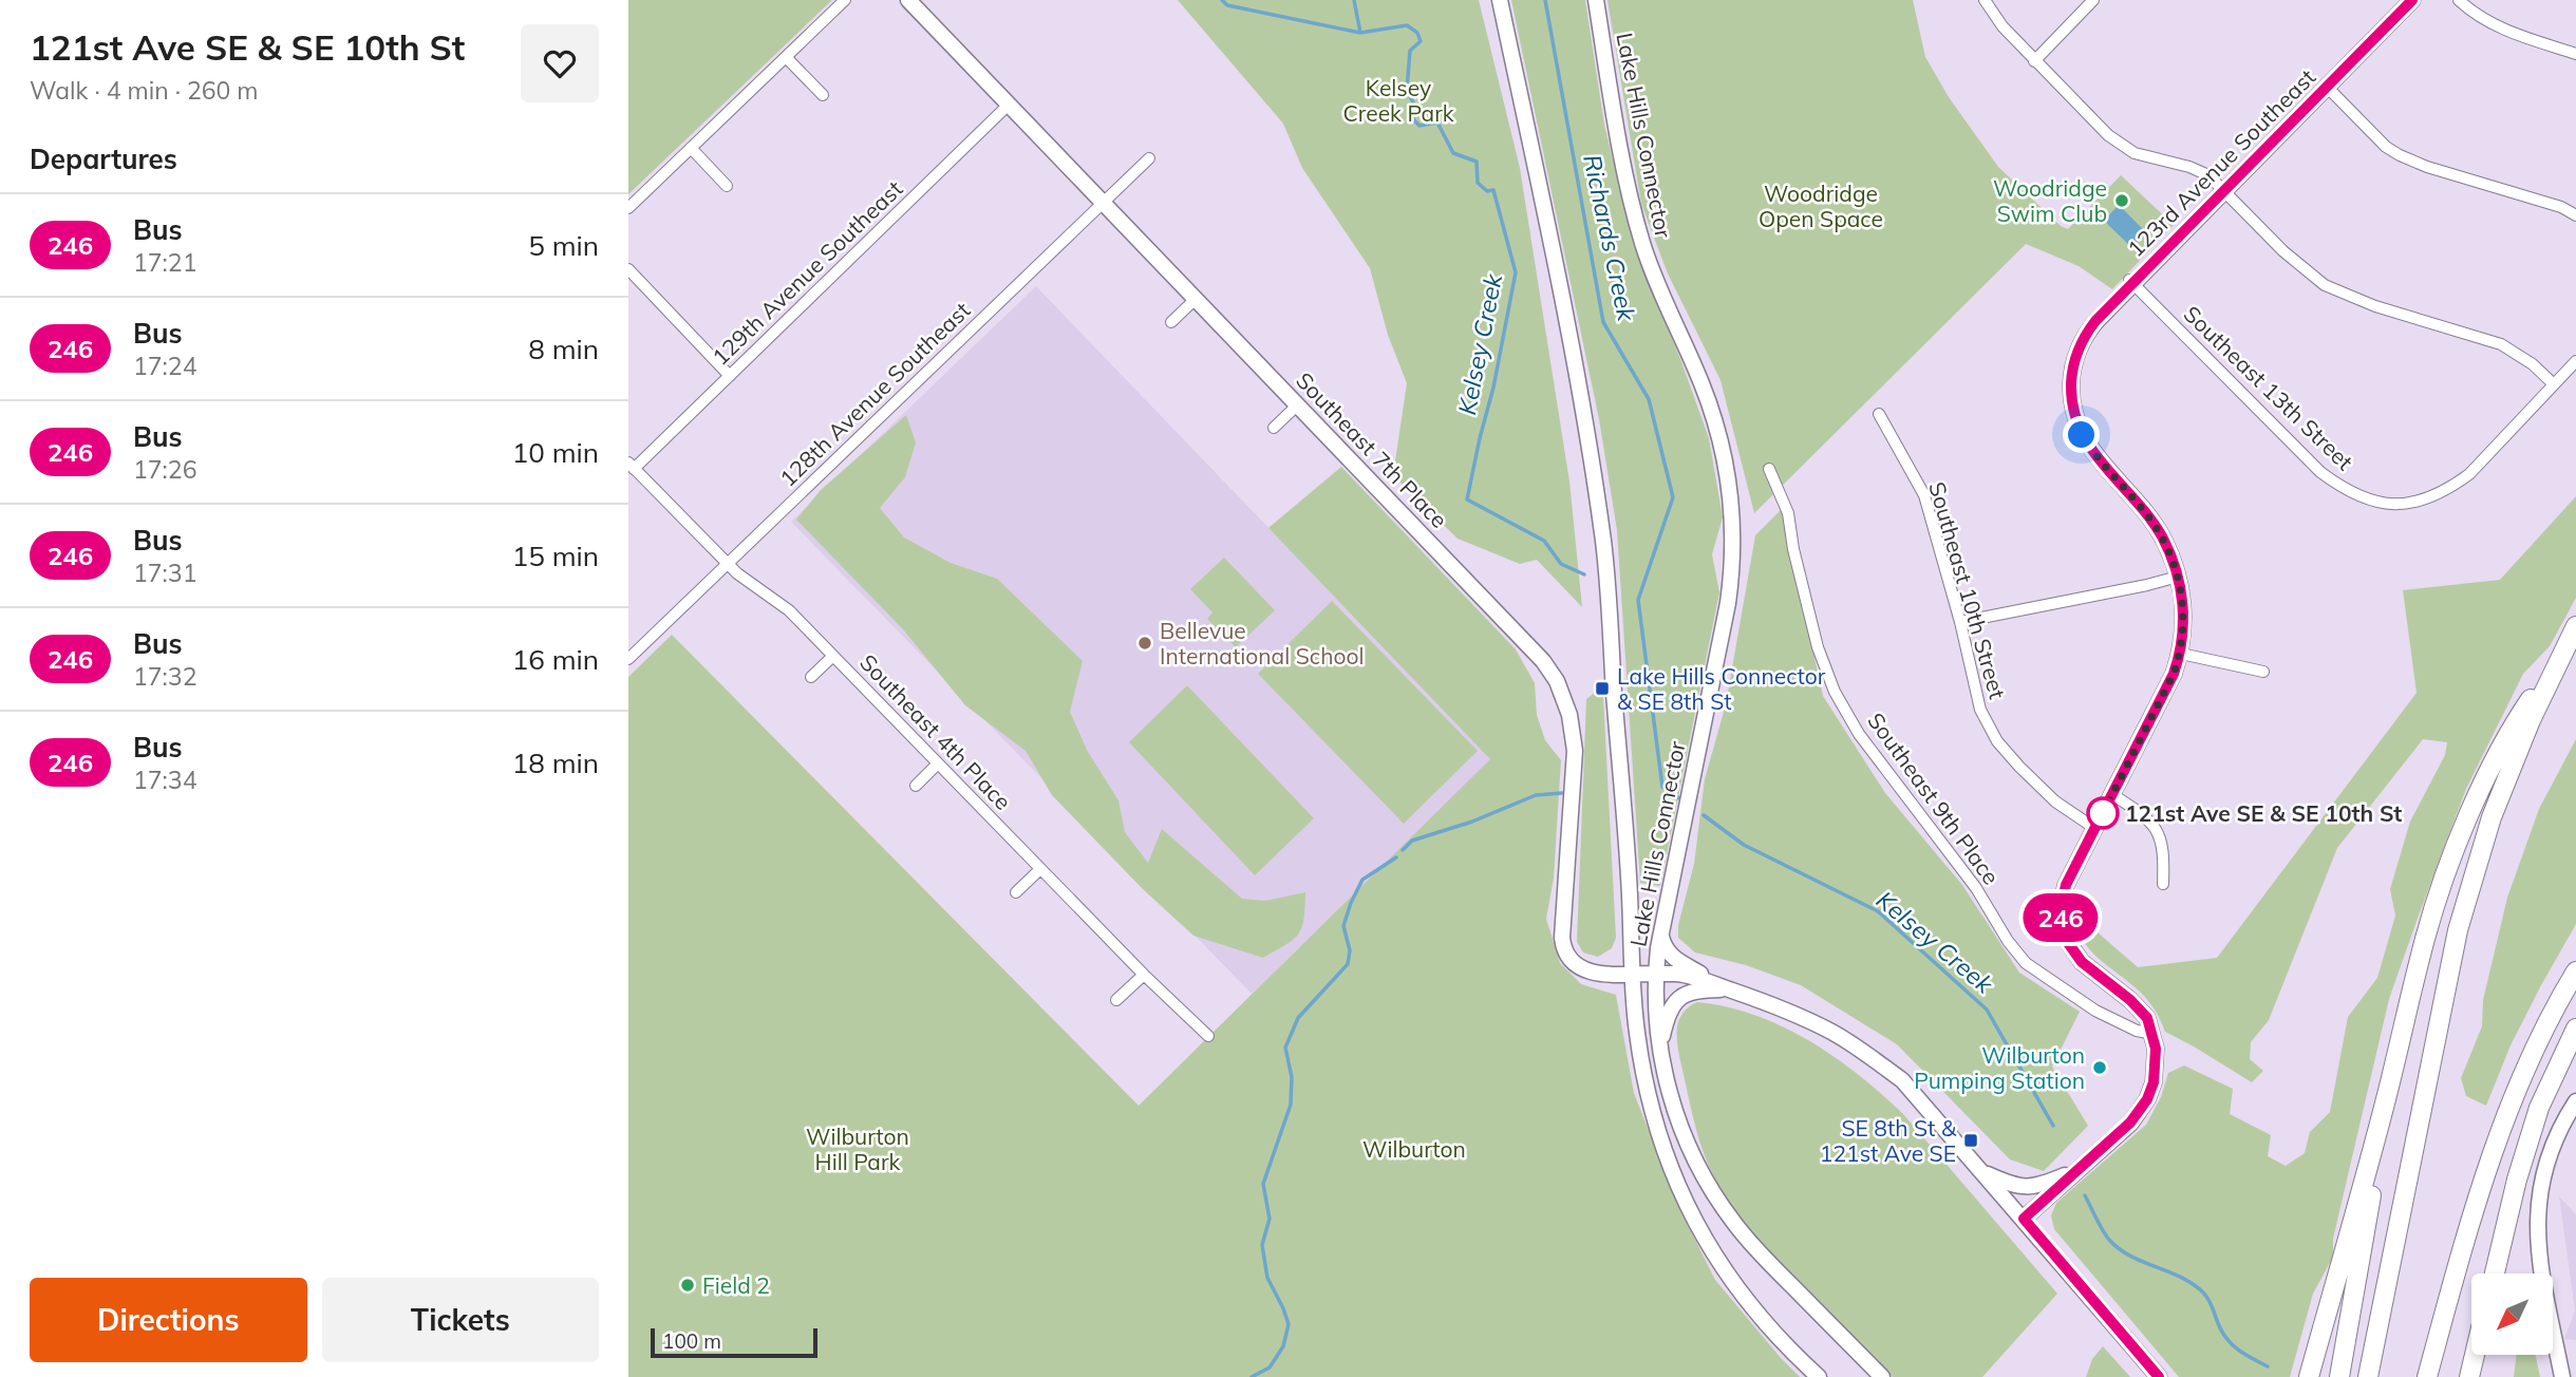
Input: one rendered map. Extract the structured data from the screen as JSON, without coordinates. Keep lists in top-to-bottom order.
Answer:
{
  "streets": {
    "main road": ["Lake Hills Connector", "123rd Avenue Southeast", "Southeast 7th Place"],
    "street": [
      "129th Avenue Southeast",
      "Southeast 13th Street",
      "128th Avenue Southeast",
      "Southeast 10th Street",
      "Southeast 4th Place",
      "Southeast 9th Place"
    ]
  },
  "crossings": [
    ["Lake Hills Connector", "Southeast 7th Place"],
    ["123rd Avenue Southeast", "Southeast 13th Street"],
    ["129th Avenue Southeast", "Southeast 7th Place"],
    ["129th Avenue Southeast", "Southeast 4th Place"],
    ["128th Avenue Southeast", "Southeast 7th Place"],
    ["128th Avenue Southeast", "Southeast 4th Place"]
  ],
  "water": ["Richards Creek", "Kelsey Creek"],
  "parks": [
    "Kelsey Creek Park",
    "Woodridge Open Space",
    "Wilburton Hill Park",
    "Wilburton"
  ],
  "places": {
    "other": [
      "Woodridge Swim Club",
      "Bellevue International School",
      "121st Ave SE & SE 10th St",
      "Wilburton Pumping Station",
      "Field 2"
    ],
    "transit": ["Lake Hills Connector & SE 8th St", "SE 8th St & 121st Ave SE"]
  },
  "lines": ["bus line 246"],
  "scale_bar": "100 m",
  "north": "bottom left",
  "page": {
    "heading": [
      ["121st Ave SE & SE 10th St", "Walk · 4 min · 260 m"],
      "Departures"
    ],
    "on_map": "246",
    "list": [
      {
        "mark": "246",
        "name": "Bus",
        "note": "17:21",
        "value": "5 min"
      },
      {
        "mark": "246",
        "name": "Bus",
        "note": "17:24",
        "value": "8 min"
      },
      {
        "mark": "246",
        "name": "Bus",
        "note": "17:26",
        "value": "10 min"
      },
      {
        "mark": "246",
        "name": "Bus",
        "note": "17:31",
        "value": "15 min"
      },
      {
        "mark": "246",
        "name": "Bus",
        "note": "17:32",
        "value": "16 min"
      },
      {
        "mark": "246",
        "name": "Bus",
        "note": "17:34",
        "value": "18 min"
      }
    ],
    "buttons": ["Directions", "Tickets"],
    "scale": "100 m"
  }
}
